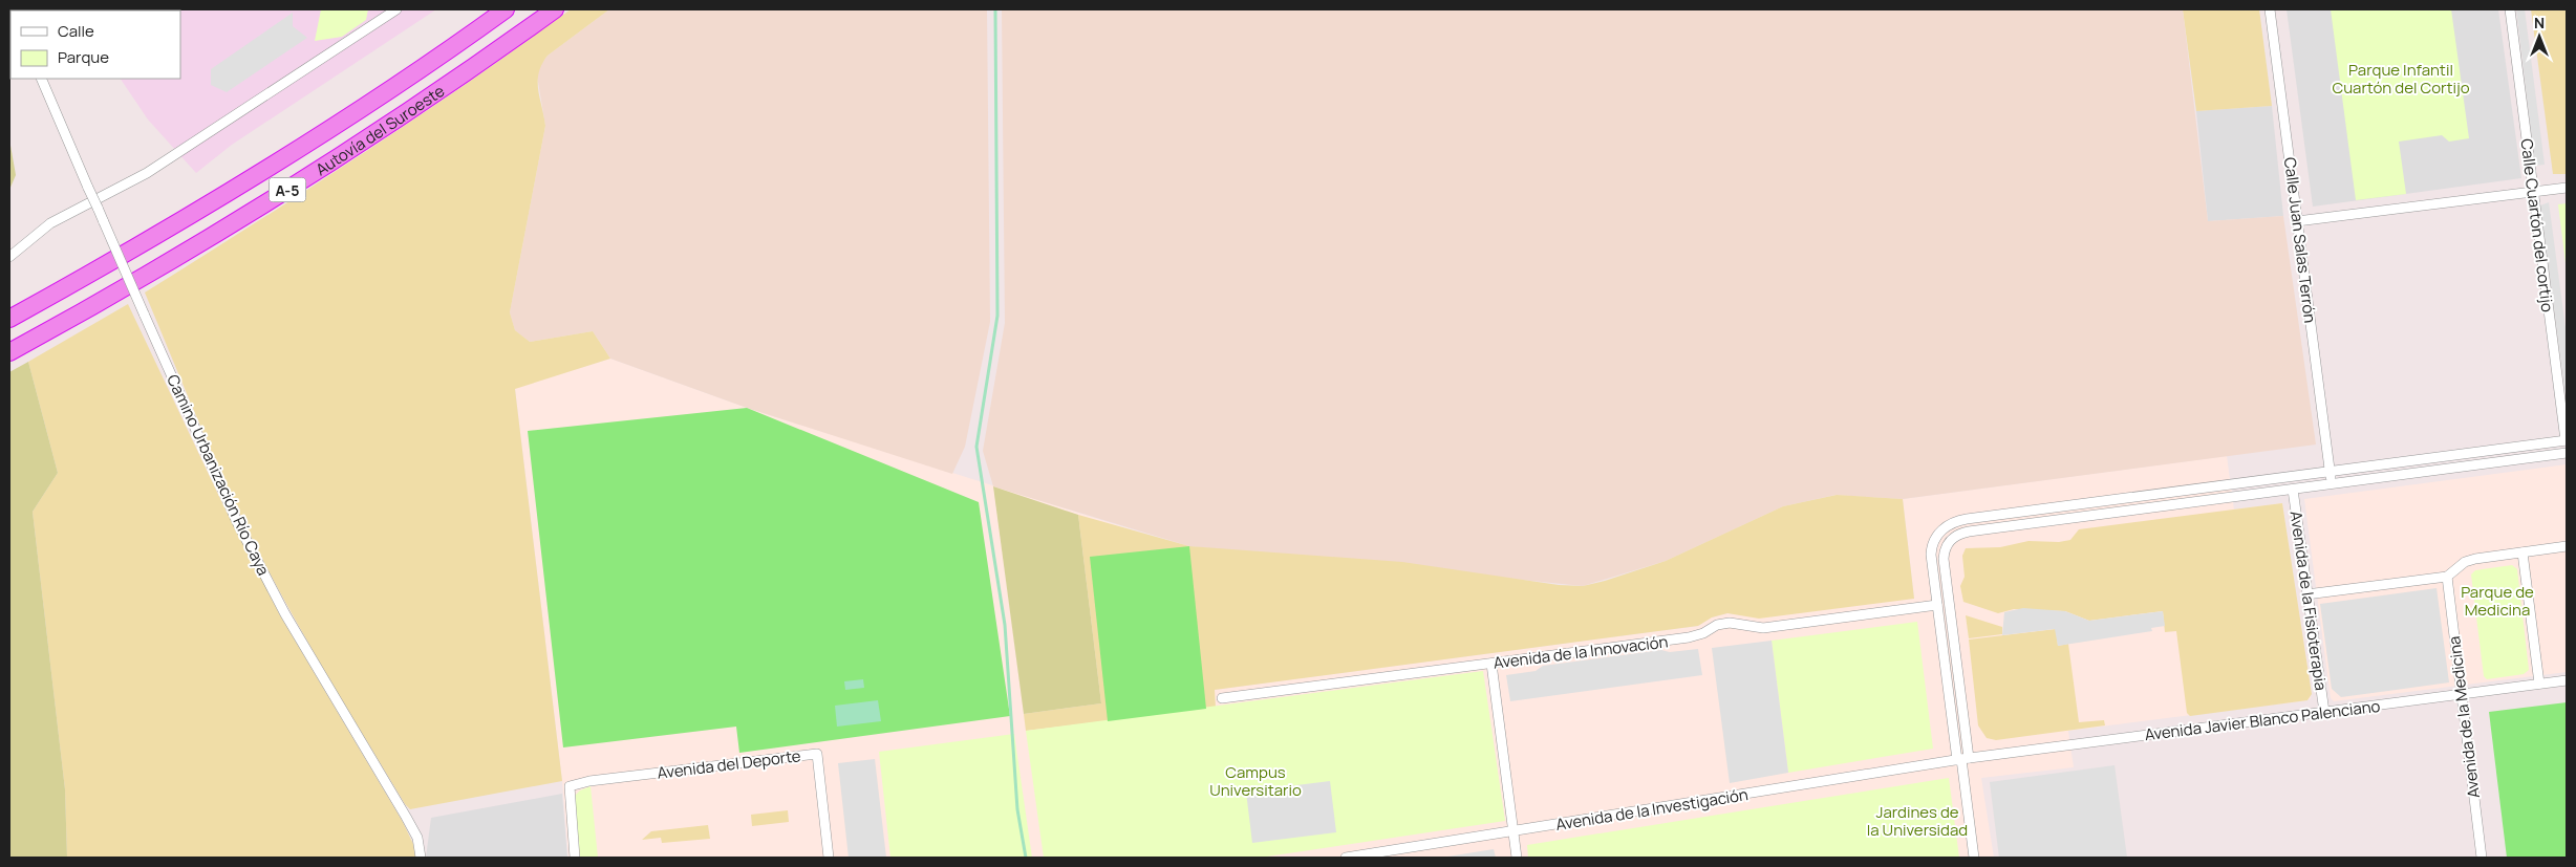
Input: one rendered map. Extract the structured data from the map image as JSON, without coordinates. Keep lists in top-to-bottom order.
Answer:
{
  "streets": {
    "highway": ["Autovía del Suroeste", "A-5"],
    "street": [
      "Calle Cuartón del cortijo",
      "Calle Juan Salas Terrón",
      "Camino Urbanización Río Caya",
      "Avenida de la Fisioterapia",
      "Avenida de la Innovación",
      "Avenida de la Medicina",
      "Avenida Javier Blanco Palenciano",
      "Avenida del Deporte",
      "Avenida de la Investigación"
    ]
  },
  "crossings": [
    ["Avenida de la Fisioterapia", "Avenida Javier Blanco Palenciano"],
    ["Avenida de la Medicina", "Avenida Javier Blanco Palenciano"],
    ["Avenida Javier Blanco Palenciano", "Avenida de la Investigación"]
  ],
  "parks": [
    "Parque Infantil Cuartón del Cortijo",
    "Parque de Medicina",
    "Campus Universitario",
    "Jardines de la Universidad"
  ],
  "legend": ["Calle", "Parque"],
  "north": "top"
}
